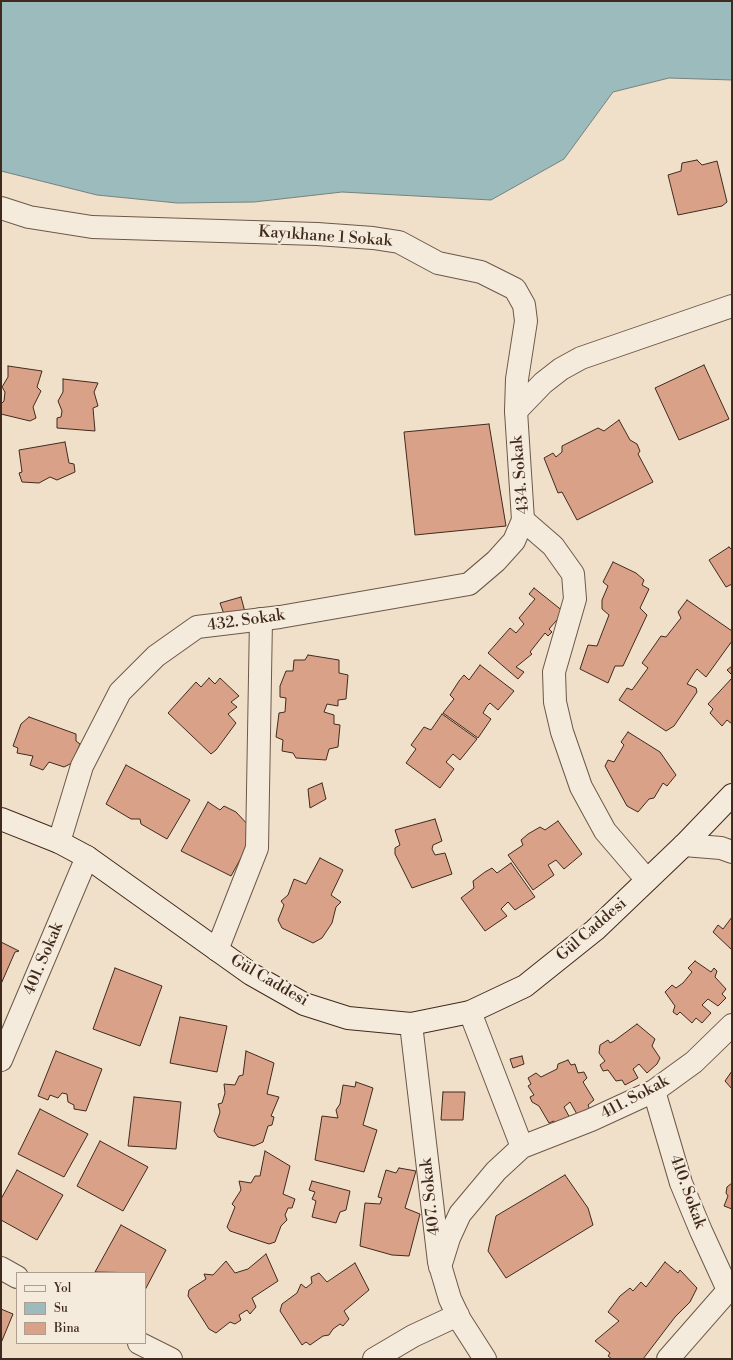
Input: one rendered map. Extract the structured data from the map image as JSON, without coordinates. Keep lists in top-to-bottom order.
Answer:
{
  "streets": {
    "street": [
      "Kayıkhane 1 Sokak",
      "434. Sokak",
      "432. Sokak",
      "Gül Caddesi",
      "401. Sokak",
      "411. Sokak",
      "410. Sokak",
      "407. Sokak"
    ]
  },
  "crossings": [
    ["Kayıkhane 1 Sokak", "434. Sokak"],
    ["434. Sokak", "432. Sokak"],
    ["434. Sokak", "Gül Caddesi"],
    ["432. Sokak", "Gül Caddesi"],
    ["Gül Caddesi", "401. Sokak"],
    ["Gül Caddesi", "407. Sokak"],
    ["411. Sokak", "410. Sokak"],
    ["411. Sokak", "407. Sokak"]
  ],
  "legend": ["Yol", "Su", "Bina"]
}
